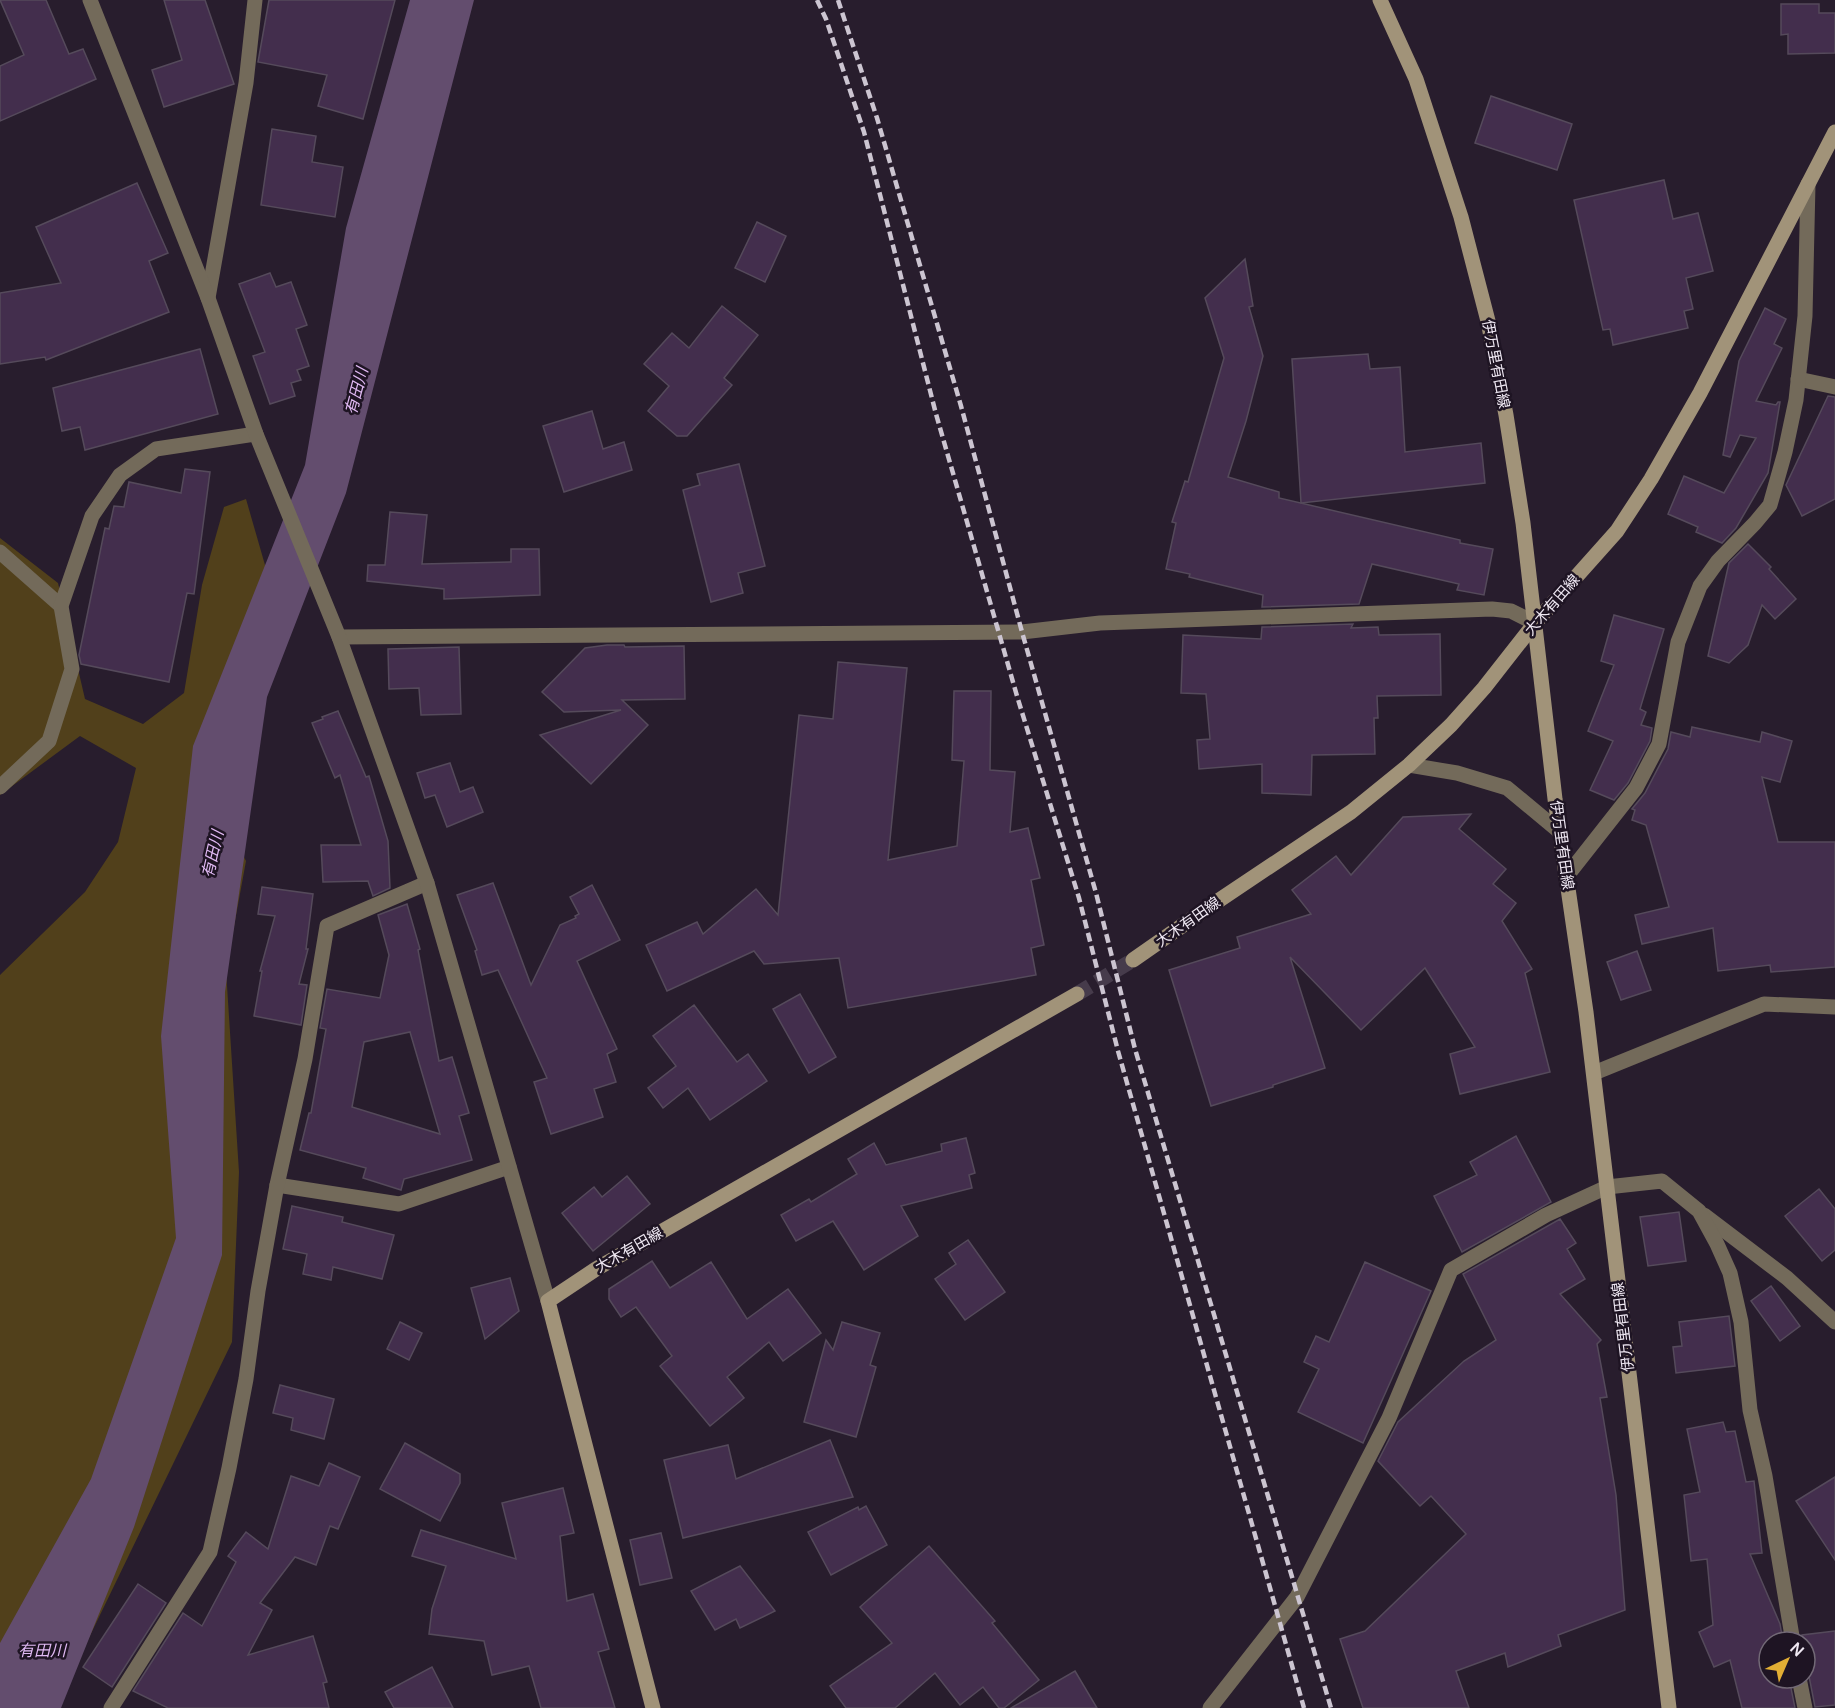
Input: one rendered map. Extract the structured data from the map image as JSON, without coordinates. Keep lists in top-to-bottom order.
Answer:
{
  "streets": {
    "main road": ["伊万里有田線", "大木有田線"]
  },
  "crossings": [
    ["伊万里有田線", "大木有田線"]
  ],
  "water": ["有田川"],
  "north": "top right"
}
